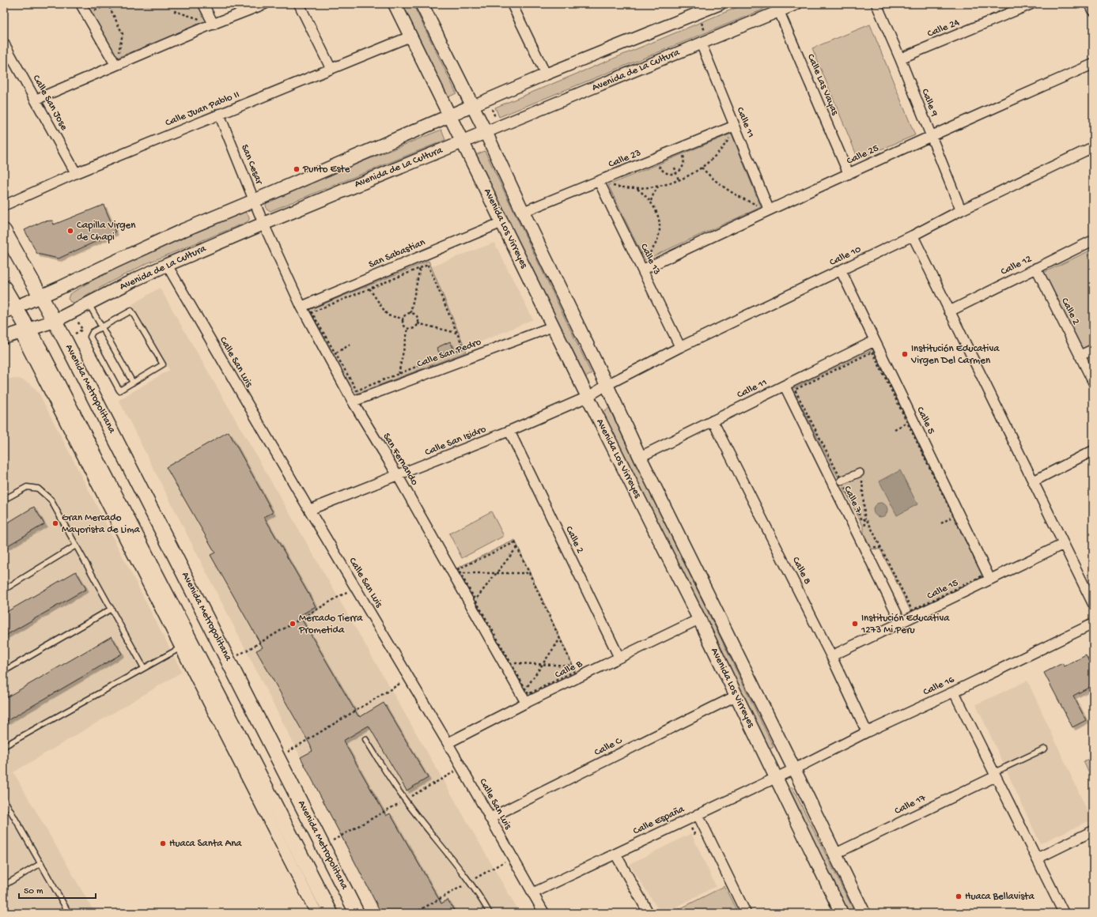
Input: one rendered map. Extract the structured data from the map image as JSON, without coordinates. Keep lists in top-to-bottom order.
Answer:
{
  "streets": {
    "main road": ["Avenida de La Cultura", "Avenida Los Virreyes", "Avenida Metropolitana"],
    "street": [
      "Calle 24",
      "Calle Las Vayas",
      "Calle San Jose",
      "Calle 9",
      "Calle Juan Pablo II",
      "Calle 11",
      "Calle 25",
      "Calle 23",
      "San Cesar",
      "San Sabastian",
      "Calle 10",
      "Calle 13",
      "Calle 12",
      "Calle 2",
      "Calle San Pedro",
      "Calle San Luis",
      "Calle 5",
      "Calle San Isidro",
      "San Fernando",
      "Calle 7",
      "Calle 8",
      "Calle 15",
      "Calle B",
      "Calle 16",
      "Calle C",
      "Calle 17",
      "Calle España"
    ]
  },
  "crossings": [
    ["Calle 24", "Calle 9"],
    ["Avenida de La Cultura", "Calle Las Vayas"],
    ["Avenida de La Cultura", "Calle 11"],
    ["Avenida de La Cultura", "San Cesar"],
    ["Avenida de La Cultura", "Avenida Los Virreyes"],
    ["Avenida de La Cultura", "Calle San Luis"],
    ["Avenida de La Cultura", "Avenida Metropolitana"],
    ["Avenida de La Cultura", "San Fernando"],
    ["Calle Las Vayas", "Calle 25"],
    ["Calle San Jose", "Calle Juan Pablo II"],
    ["Calle 9", "Calle 25"],
    ["Calle 9", "Calle 10"],
    ["Calle Juan Pablo II", "San Cesar"],
    ["Calle Juan Pablo II", "Avenida Los Virreyes"],
    ["Calle 11", "Calle 25"],
    ["Calle 11", "Calle 23"],
    ["Calle 11", "Avenida Los Virreyes"],
    ["Calle 11", "Calle 5"],
    ["Calle 11", "Calle 7"],
    ["Calle 11", "Calle 8"],
    ["Calle 25", "Calle 13"],
    ["Calle 23", "Avenida Los Virreyes"],
    ["Calle 23", "Calle 13"],
    ["San Cesar", "San Fernando"],
    ["Avenida Los Virreyes", "San Sabastian"],
    ["Avenida Los Virreyes", "Calle 10"],
    ["Avenida Los Virreyes", "Calle San Pedro"],
    ["Avenida Los Virreyes", "Calle San Isidro"],
    ["Avenida Los Virreyes", "Calle B"],
    ["Avenida Los Virreyes", "Calle 16"],
    ["Avenida Los Virreyes", "Calle C"],
    ["Avenida Los Virreyes", "Calle 17"],
    ["Avenida Los Virreyes", "Calle España"],
    ["San Sabastian", "San Fernando"],
    ["Calle 10", "Calle 13"],
    ["Calle 10", "Calle 5"],
    ["Calle 10", "Calle San Isidro"],
    ["Calle 12", "Calle 2"],
    ["Calle 2", "Calle San Isidro"],
    ["Calle 2", "Calle B"],
    ["Calle San Pedro", "San Fernando"],
    ["Calle San Luis", "Calle San Isidro"],
    ["Calle San Luis", "Calle B"],
    ["Calle San Luis", "Calle C"],
    ["Calle San Luis", "Calle España"],
    ["Calle 5", "Calle 15"],
    ["Calle San Isidro", "San Fernando"],
    ["San Fernando", "Calle B"],
    ["Calle 7", "Calle 15"],
    ["Calle 8", "Calle 15"],
    ["Calle 8", "Calle 16"],
    ["Calle 16", "Calle España"]
  ],
  "places": [
    "Punto Este",
    "Capilla Virgen de Chapi",
    "Institución Educativa Virgen Del Carmen",
    "Gran Mercado Mayorista de Lima",
    "Mercado Tierra Prometida",
    "Institución Educativa 1273 Mi Peru",
    "Huaca Santa Ana",
    "Huaca Bellavista"
  ],
  "scale_bar": "50 m"
}
